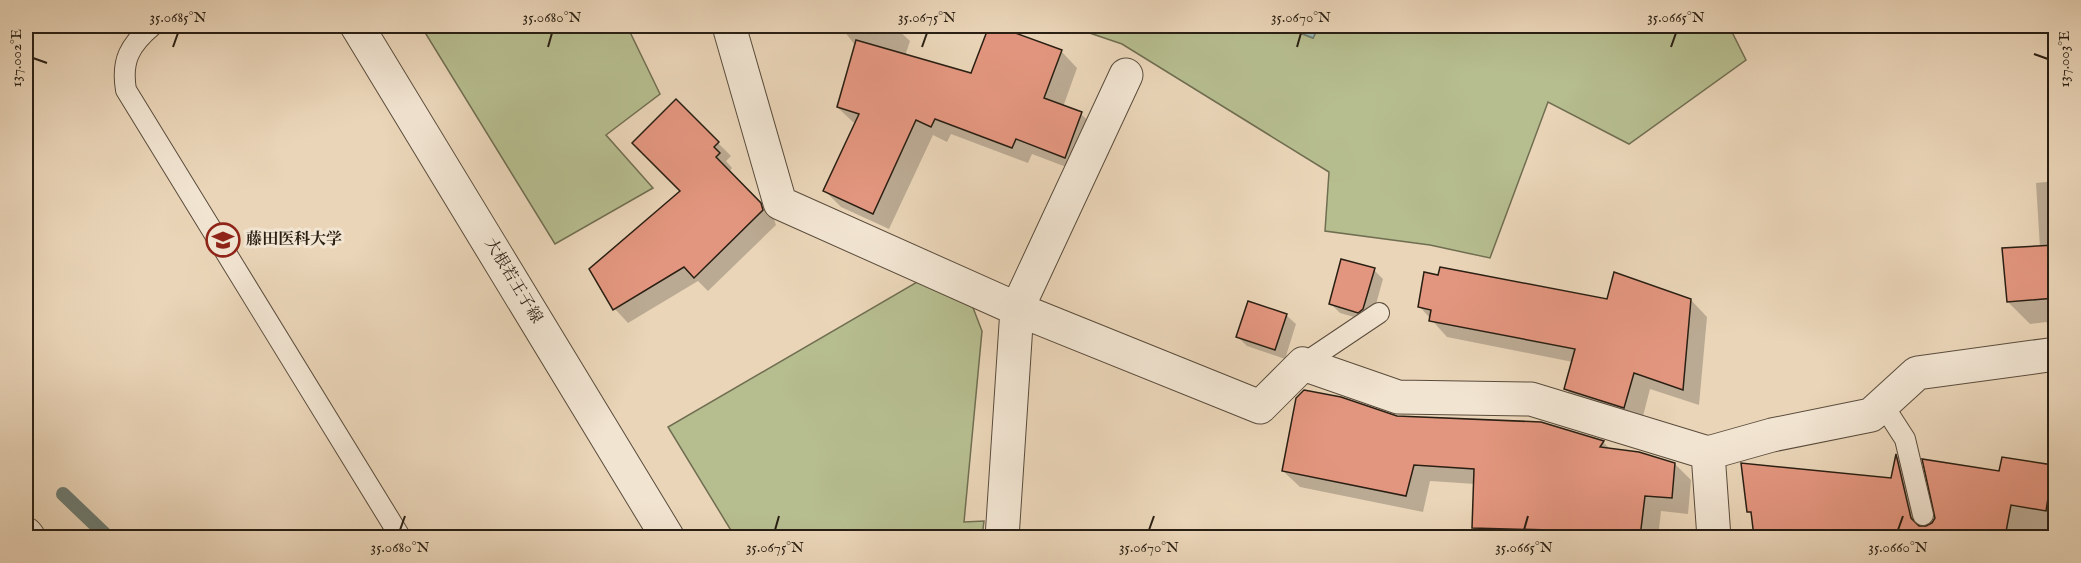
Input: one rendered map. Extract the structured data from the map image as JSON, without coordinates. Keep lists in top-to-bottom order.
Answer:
{
  "streets": {
    "street": ["大根若王子線"]
  },
  "places": {
    "school or university": ["藤田医科大学"]
  },
  "coordinates": [
    "35.0685°N",
    "35.0680°N",
    "35.0675°N",
    "35.0670°N",
    "35.0665°N",
    "137.002°E",
    "137.003°E",
    "35.0660°N"
  ]
}
